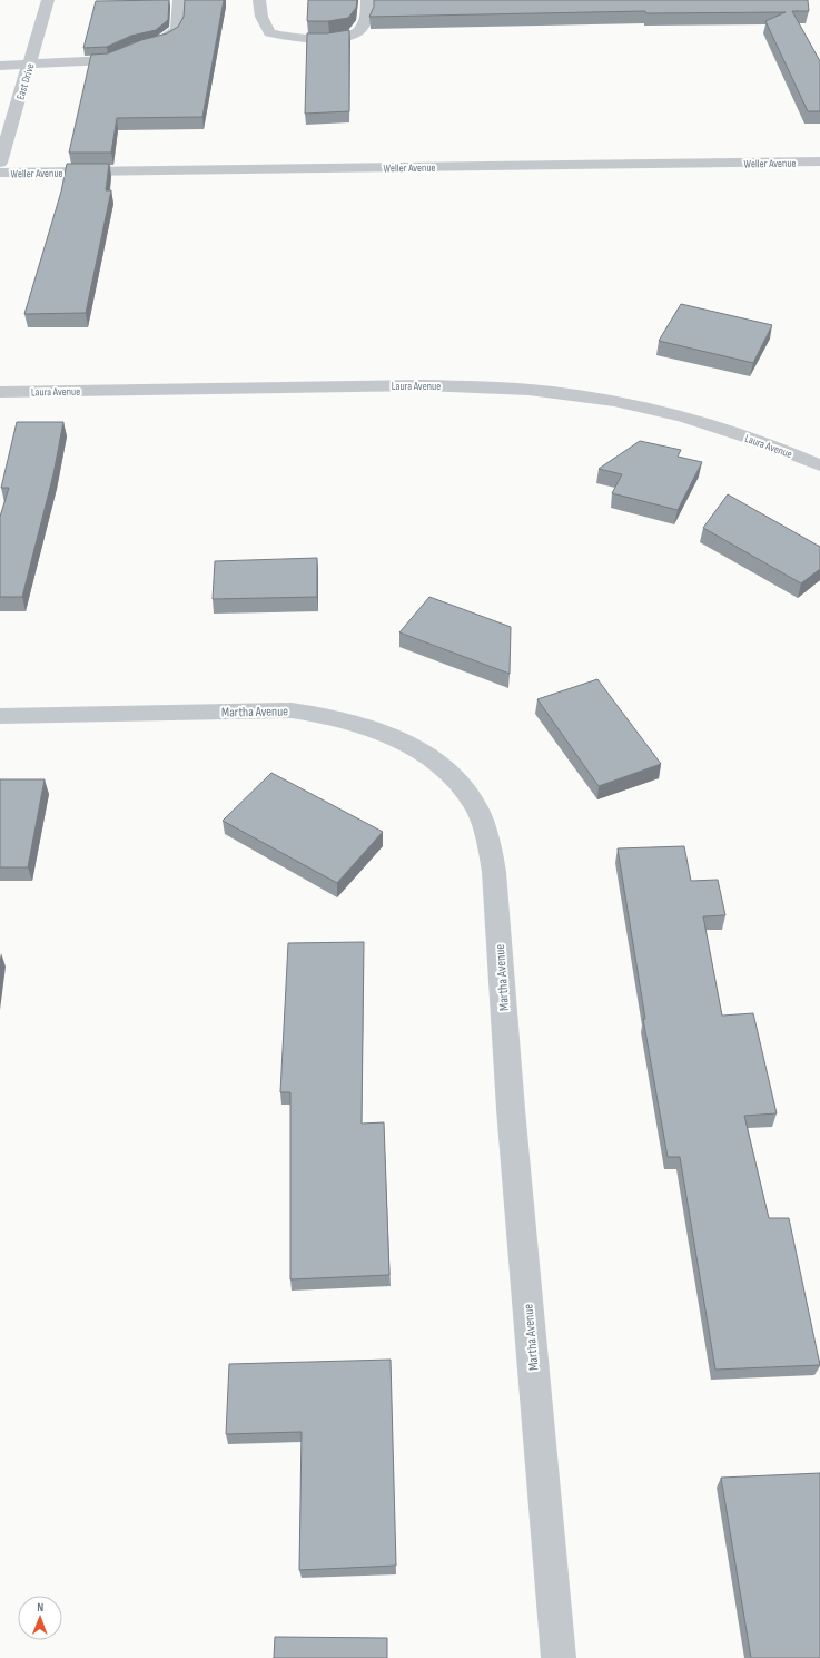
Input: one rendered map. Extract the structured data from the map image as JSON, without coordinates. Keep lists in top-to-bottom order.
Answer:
{
  "streets": {
    "street": [
      "East Drive",
      "Weller Avenue",
      "Laura Avenue",
      "Martha Avenue"
    ]
  },
  "north": "top"
}
